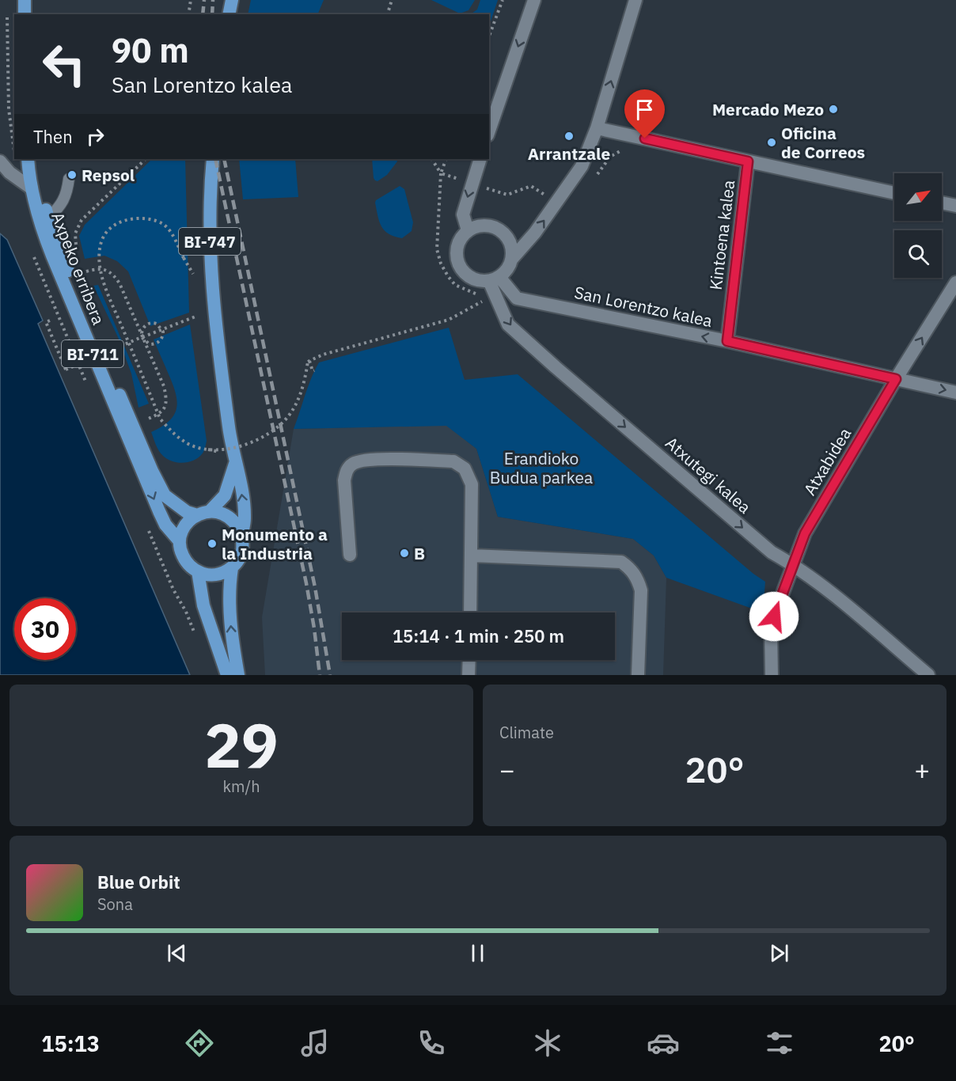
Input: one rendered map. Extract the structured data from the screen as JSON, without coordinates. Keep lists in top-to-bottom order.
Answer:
{
  "streets": {
    "main road": ["BI-747", "Axpeko erribera", "BI-711"],
    "street": [
      "Kintoena kalea",
      "San Lorentzo kalea",
      "Atxabidea",
      "Atxutegi kalea"
    ]
  },
  "crossings": [
    ["Kintoena kalea", "San Lorentzo kalea"],
    ["BI-747", "Axpeko erribera"],
    ["BI-747", "BI-711"],
    ["Axpeko erribera", "BI-711"],
    ["San Lorentzo kalea", "Atxabidea"],
    ["San Lorentzo kalea", "Atxutegi kalea"],
    ["Atxabidea", "Atxutegi kalea"]
  ],
  "one_way": ["Atxutegi kalea"],
  "parks": ["Erandioko Budua parkea"],
  "places": [
    "Mercado Mezo",
    "Arrantzale",
    "Oficina de Correos",
    "Repsol",
    "Monumento a la Industria",
    "B"
  ],
  "north": "top right",
  "page": {
    "turn": ["90 m", "San Lorentzo kalea"],
    "then": "Then",
    "limit": "30",
    "trip": "15:14 · 1 min · 250 m",
    "tile": [
      ["29", "km/h"],
      "Climate"
    ],
    "heat": ["−", "20°", "+"],
    "song": ["Blue Orbit", "Sona"],
    "tabs": ["15:13", "20°"]
  }
}
